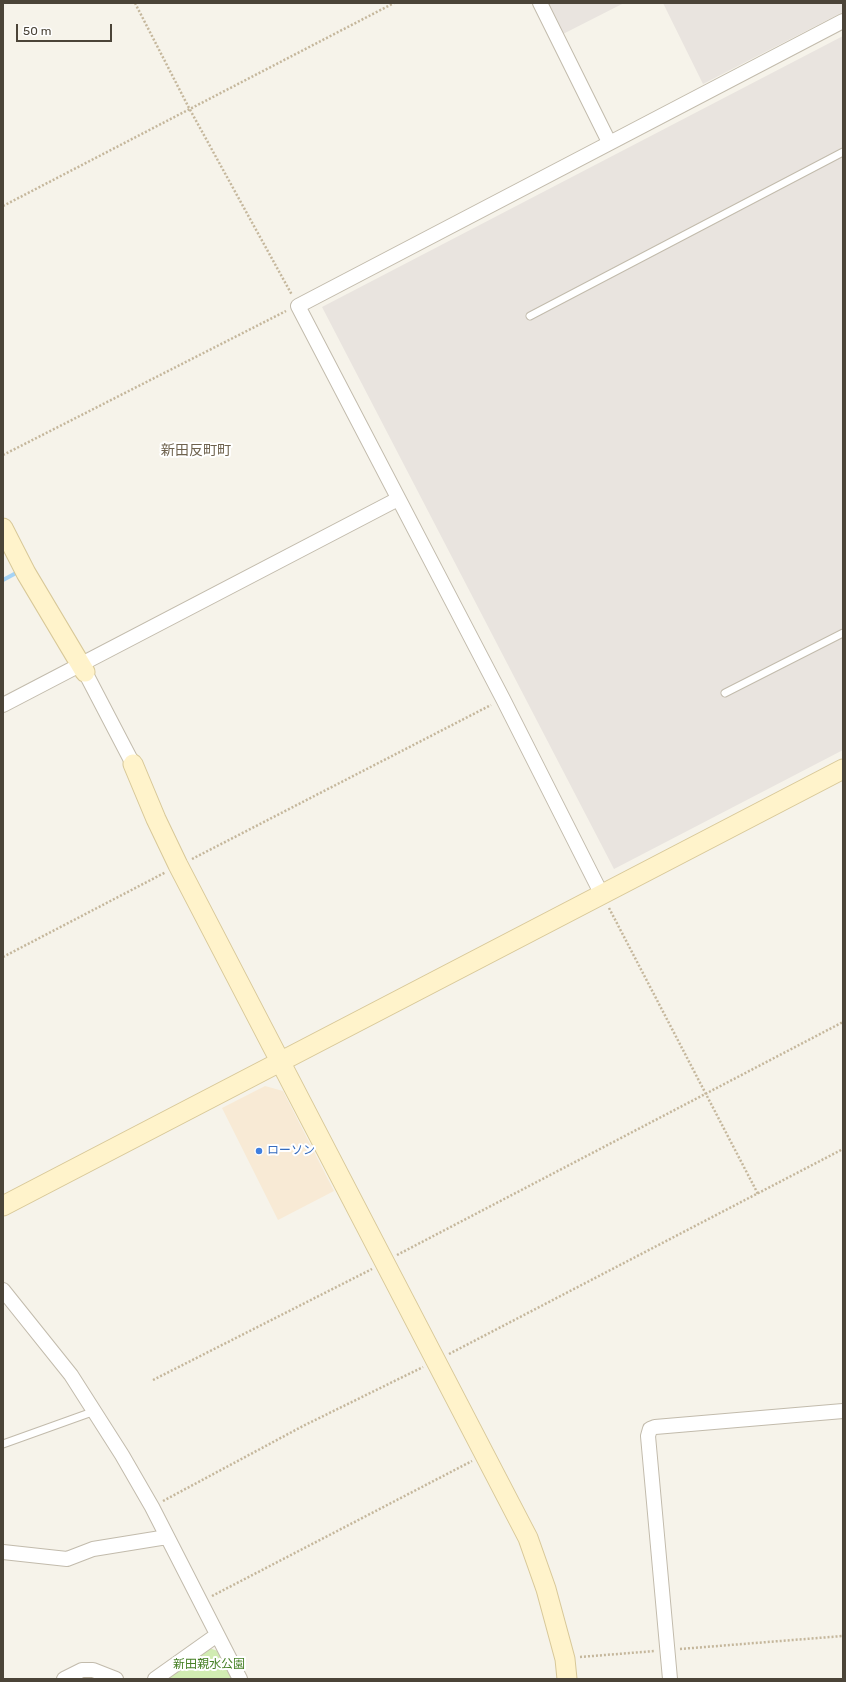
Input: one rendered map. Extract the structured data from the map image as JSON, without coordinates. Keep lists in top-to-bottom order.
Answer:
{
  "districts": ["新田反町町"],
  "parks": ["新田親水公園"],
  "places": ["ローソン"],
  "scale_bar": "50 m"
}
